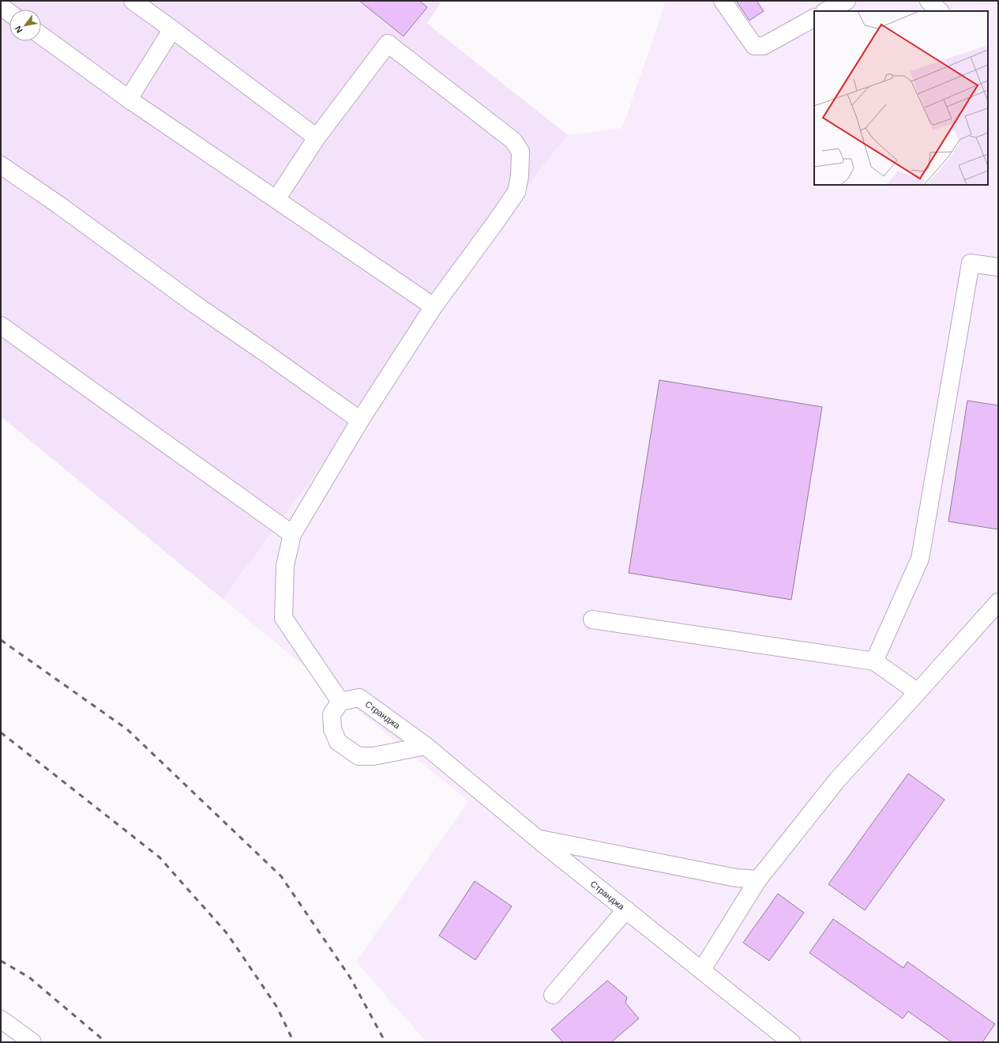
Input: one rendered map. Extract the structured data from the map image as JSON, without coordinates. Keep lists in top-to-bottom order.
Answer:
{
  "streets": {
    "street": ["Странджа"]
  },
  "north": "bottom left"
}
